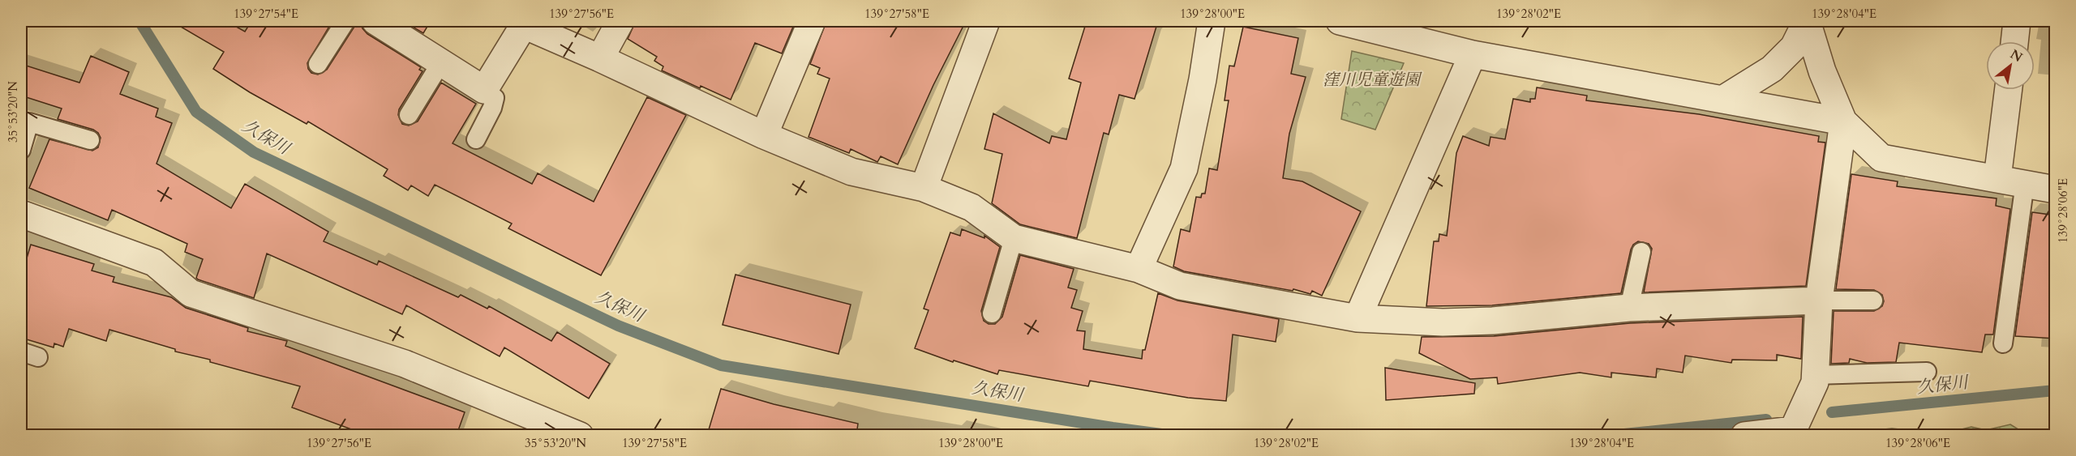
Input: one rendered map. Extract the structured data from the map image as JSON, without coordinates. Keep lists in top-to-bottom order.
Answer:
{
  "water": ["久保川"],
  "parks": ["窪川児童遊園"],
  "north": "top right",
  "coordinates": [
    "139°27'54\"E",
    "139°27'56\"E",
    "139°27'58\"E",
    "139°28'00\"E",
    "139°28'02\"E",
    "139°28'04\"E",
    "35°53'20\"N",
    "139°28'06\"E"
  ]
}
